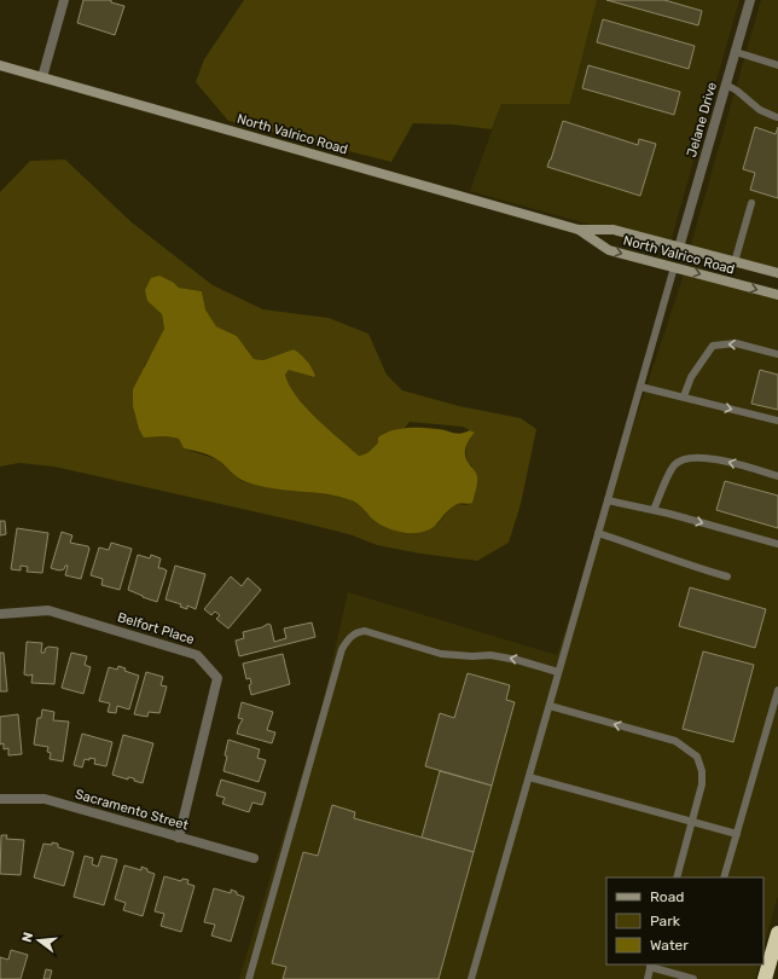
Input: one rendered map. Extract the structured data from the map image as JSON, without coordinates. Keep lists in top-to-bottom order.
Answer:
{
  "streets": {
    "street": [
      "Jelane Drive",
      "North Valrico Road",
      "Belfort Place",
      "Sacramento Street"
    ]
  },
  "crossings": [
    ["Jelane Drive", "North Valrico Road"],
    ["Belfort Place", "Sacramento Street"]
  ],
  "legend": ["Road", "Park", "Water"],
  "north": "left"
}
